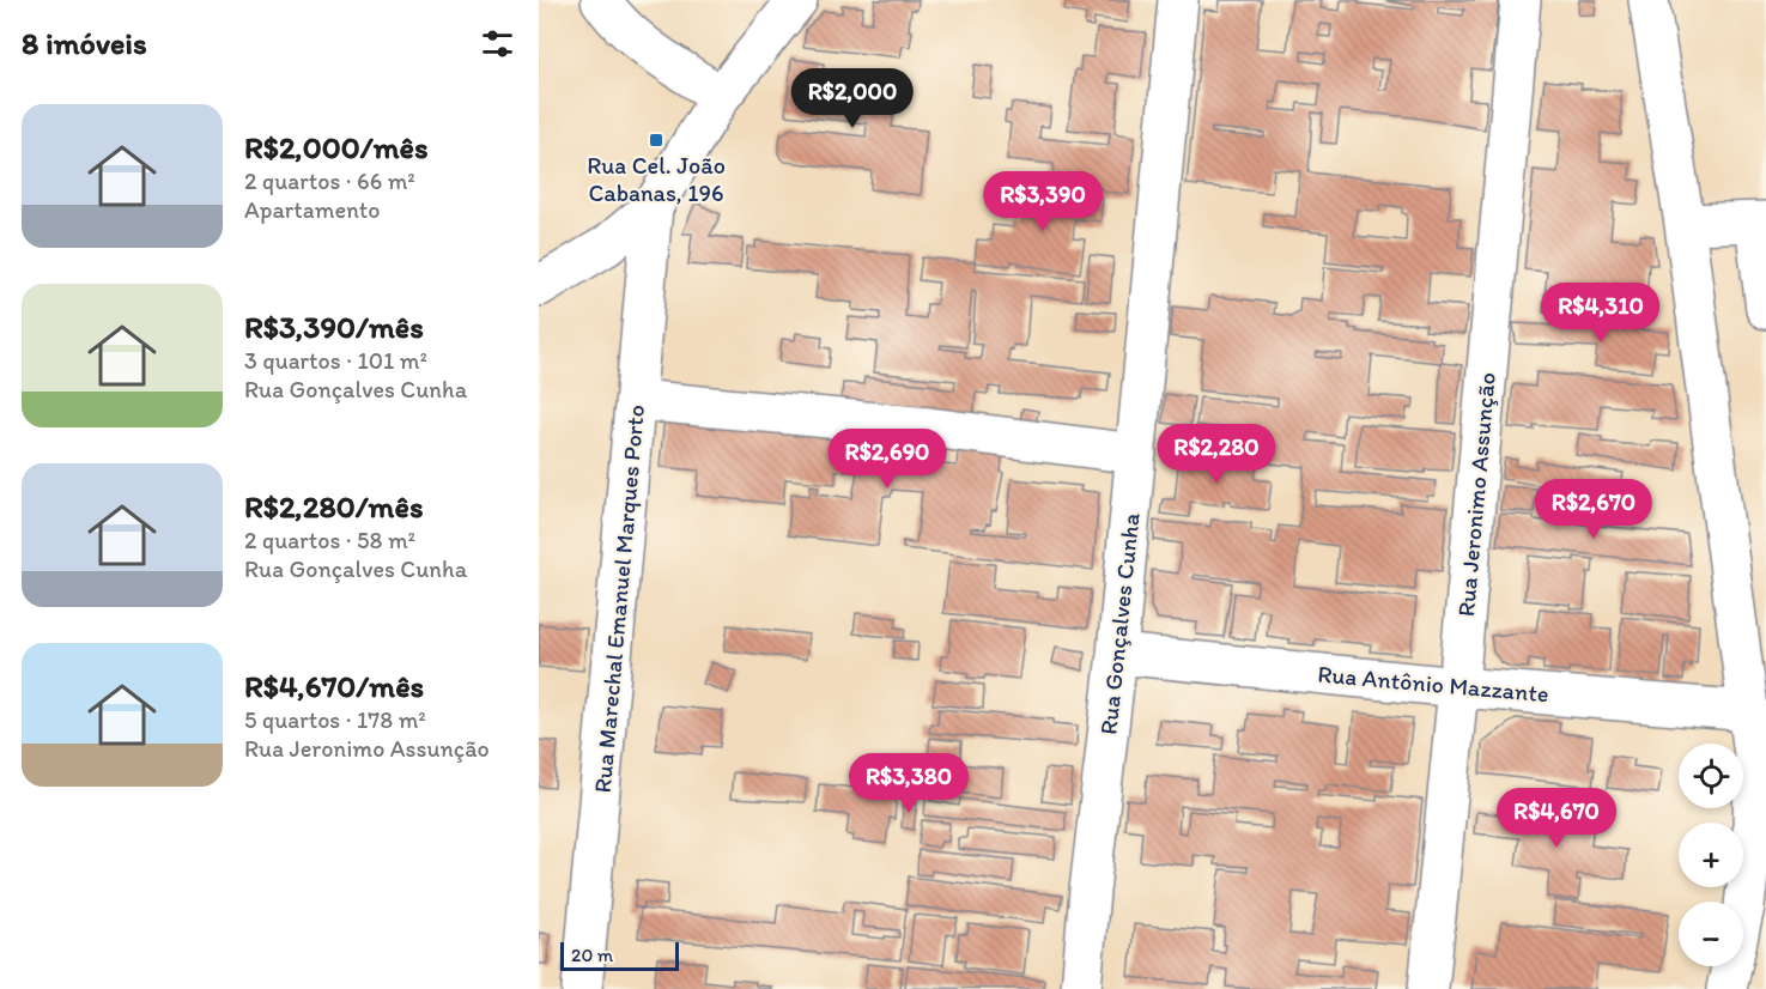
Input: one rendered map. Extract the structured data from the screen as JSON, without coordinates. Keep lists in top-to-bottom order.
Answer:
{
  "streets": {
    "street": [
      "Rua Jeronimo Assunção",
      "Rua Marechal Emanuel Marques Porto",
      "Rua Gonçalves Cunha",
      "Rua Antônio Mazzante"
    ]
  },
  "crossings": [
    ["Rua Jeronimo Assunção", "Rua Antônio Mazzante"],
    ["Rua Gonçalves Cunha", "Rua Antônio Mazzante"]
  ],
  "places": {
    "transit": ["Rua Cel. João Cabanas, 196"]
  },
  "scale_bar": "20 m",
  "page": {
    "heading": "8 imóveis",
    "price": [
      "R$2,000",
      "R$3,390",
      "R$4,310",
      "R$2,280",
      "R$2,690",
      "R$2,670",
      "R$3,380",
      "R$4,670"
    ],
    "list": [
      {
        "name": "R$2,000/mês",
        "note": "2 quartos · 66 m² · Apartamento"
      },
      {
        "name": "R$3,390/mês",
        "note": "3 quartos · 101 m² · Rua Gonçalves Cunha"
      },
      {
        "name": "R$2,280/mês",
        "note": "2 quartos · 58 m² · Rua Gonçalves Cunha"
      },
      {
        "name": "R$4,670/mês",
        "note": "5 quartos · 178 m² · Rua Jeronimo Assunção"
      }
    ],
    "map_buttons": ["+", "−"],
    "scale": "20 m"
  }
}
